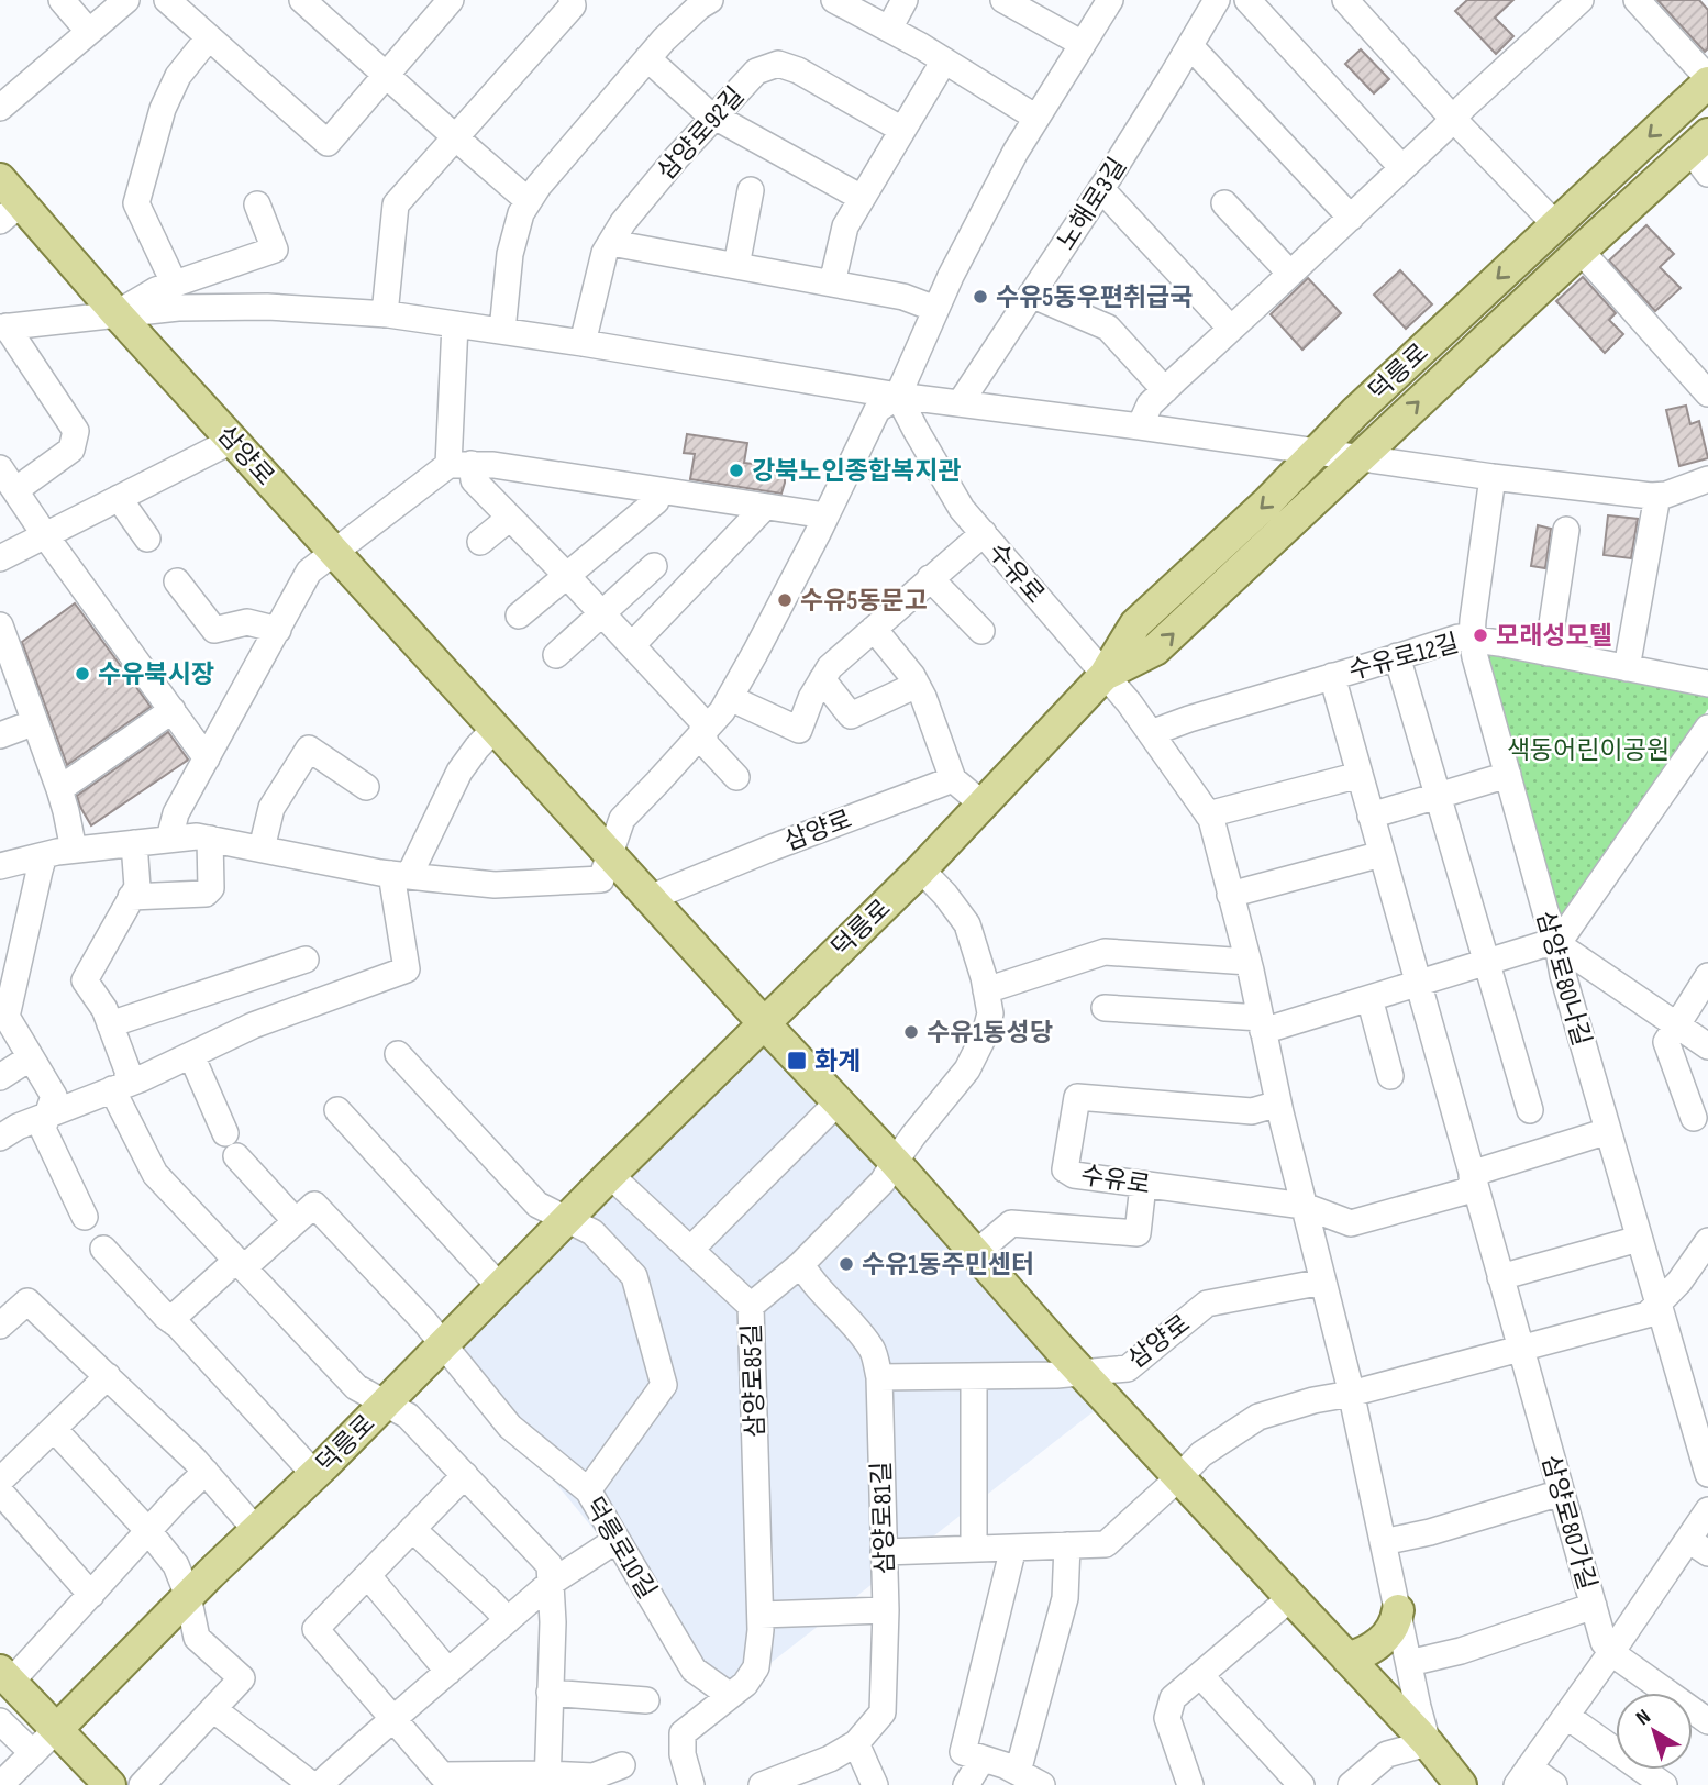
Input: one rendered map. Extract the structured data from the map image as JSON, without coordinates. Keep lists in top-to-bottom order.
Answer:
{
  "streets": {
    "main road": ["덕릉로", "삼양로"],
    "street": [
      "삼양로92길",
      "노해로3길",
      "수유로",
      "수유로12길",
      "삼양로80나길",
      "삼양로85길",
      "삼양로81길",
      "삼양로80가길",
      "덕릉로10길"
    ]
  },
  "crossings": [
    ["덕릉로", "삼양로"],
    ["덕릉로", "수유로"],
    ["덕릉로", "덕릉로10길"],
    ["삼양로", "수유로"],
    ["삼양로", "삼양로85길"],
    ["삼양로", "삼양로81길"],
    ["수유로", "수유로12길"],
    ["수유로", "삼양로80가길"],
    ["수유로12길", "삼양로80나길"],
    ["수유로12길", "삼양로80가길"],
    ["삼양로85길", "삼양로81길"]
  ],
  "parks": ["색동어린이공원"],
  "places": {
    "other": [
      "수유5동우편취급국",
      "강북노인종합복지관",
      "수유5동문고",
      "모래성모텔",
      "수유북시장",
      "수유1동성당",
      "수유1동주민센터"
    ],
    "transit": ["화계"]
  },
  "north": "top left"
}
